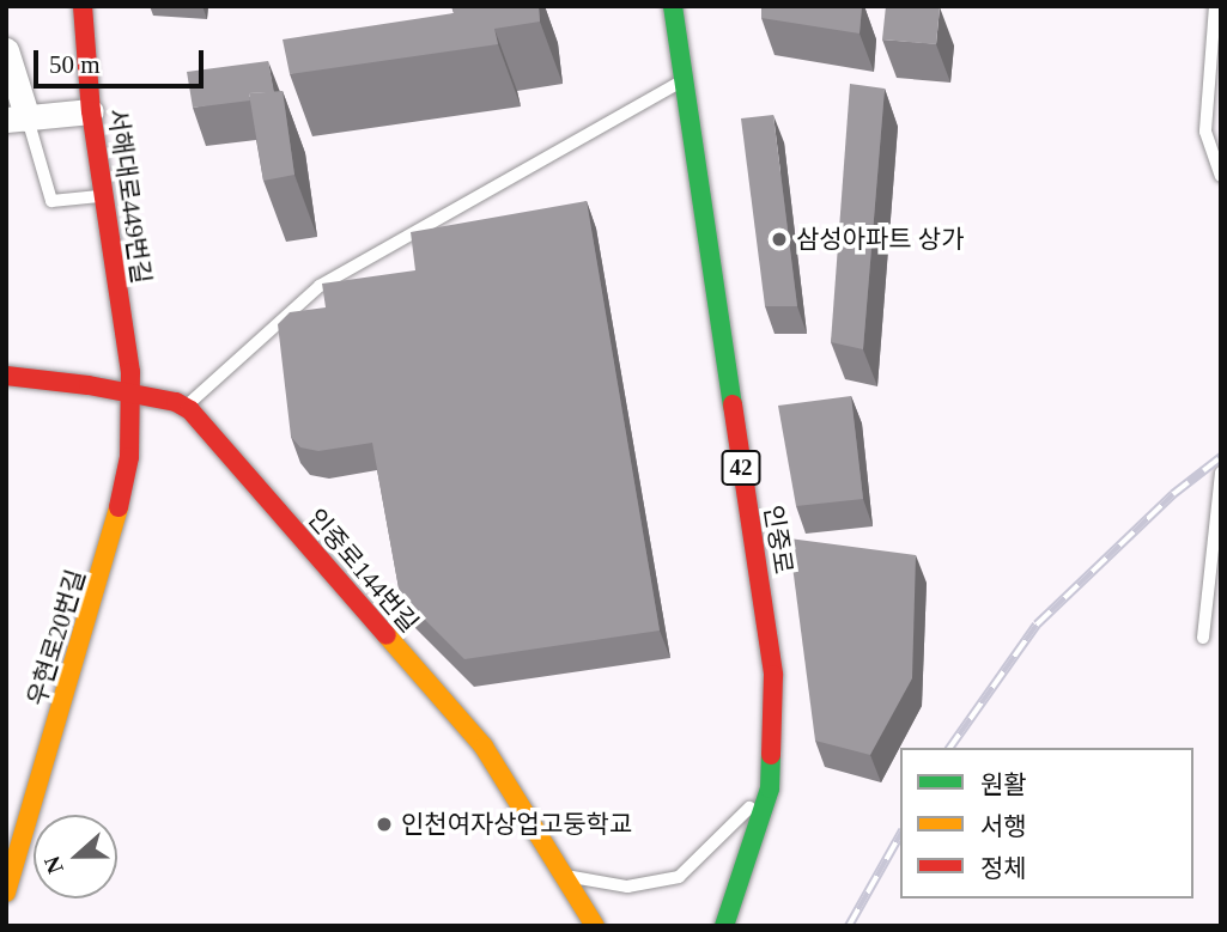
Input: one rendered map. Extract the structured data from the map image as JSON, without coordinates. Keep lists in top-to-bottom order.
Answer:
{
  "streets": {
    "street": [
      "서해대로449번길",
      "42",
      "인중로",
      "인중로144번길",
      "우현로20번길"
    ]
  },
  "crossings": [
    ["서해대로449번길", "우현로20번길"]
  ],
  "places": ["삼성아파트 상가", "인천여자상업고둥학교"],
  "legend": ["원활", "서행", "정체"],
  "scale_bar": "50 m",
  "north": "left"
}
